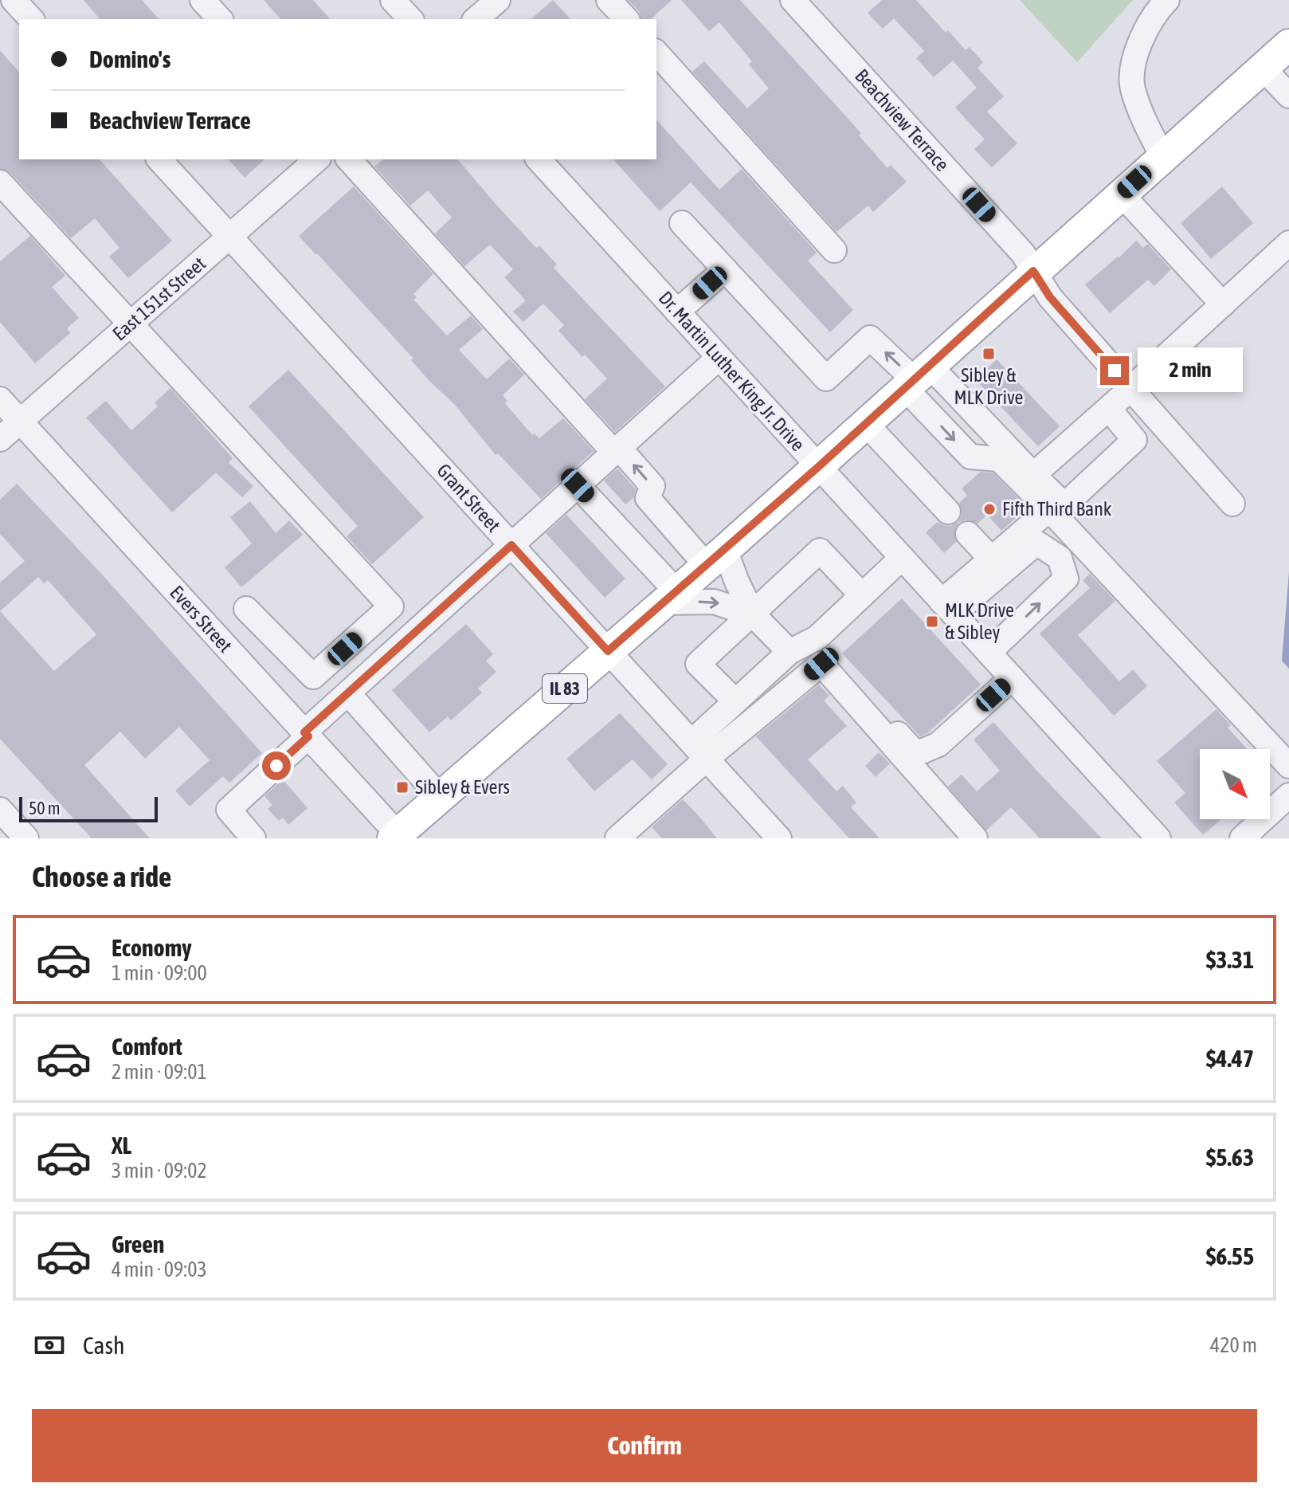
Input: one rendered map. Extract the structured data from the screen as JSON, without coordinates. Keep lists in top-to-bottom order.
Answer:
{
  "streets": {
    "main road": ["IL 83"],
    "street": [
      "Beachview Terrace",
      "East 151st Street",
      "Dr. Martin Luther King Jr. Drive",
      "Grant Street",
      "Evers Street"
    ]
  },
  "crossings": [
    ["Beachview Terrace", "IL 83"],
    ["East 151st Street", "Grant Street"],
    ["East 151st Street", "Evers Street"],
    ["Dr. Martin Luther King Jr. Drive", "IL 83"],
    ["Grant Street", "IL 83"],
    ["Evers Street", "IL 83"]
  ],
  "places": {
    "transit": ["Sibley & MLK Drive", "MLK Drive & Sibley", "Sibley & Evers"],
    "other": ["Fifth Third Bank"]
  },
  "scale_bar": "50 m",
  "north": "bottom right",
  "page": {
    "banner": ["Domino's", "Beachview Terrace"],
    "bubble": "2 min",
    "scale": "50 m",
    "heading": "Choose a ride",
    "list": [
      {
        "name": "Economy",
        "note": "1 min · 09:00",
        "value": "$3.31"
      },
      {
        "name": "Comfort",
        "note": "2 min · 09:01",
        "value": "$4.47"
      },
      {
        "name": "XL",
        "note": "3 min · 09:02",
        "value": "$5.63"
      },
      {
        "name": "Green",
        "note": "4 min · 09:03",
        "value": "$6.55"
      }
    ],
    "pay": ["Cash", "420 m"],
    "buttons": "Confirm"
  }
}
